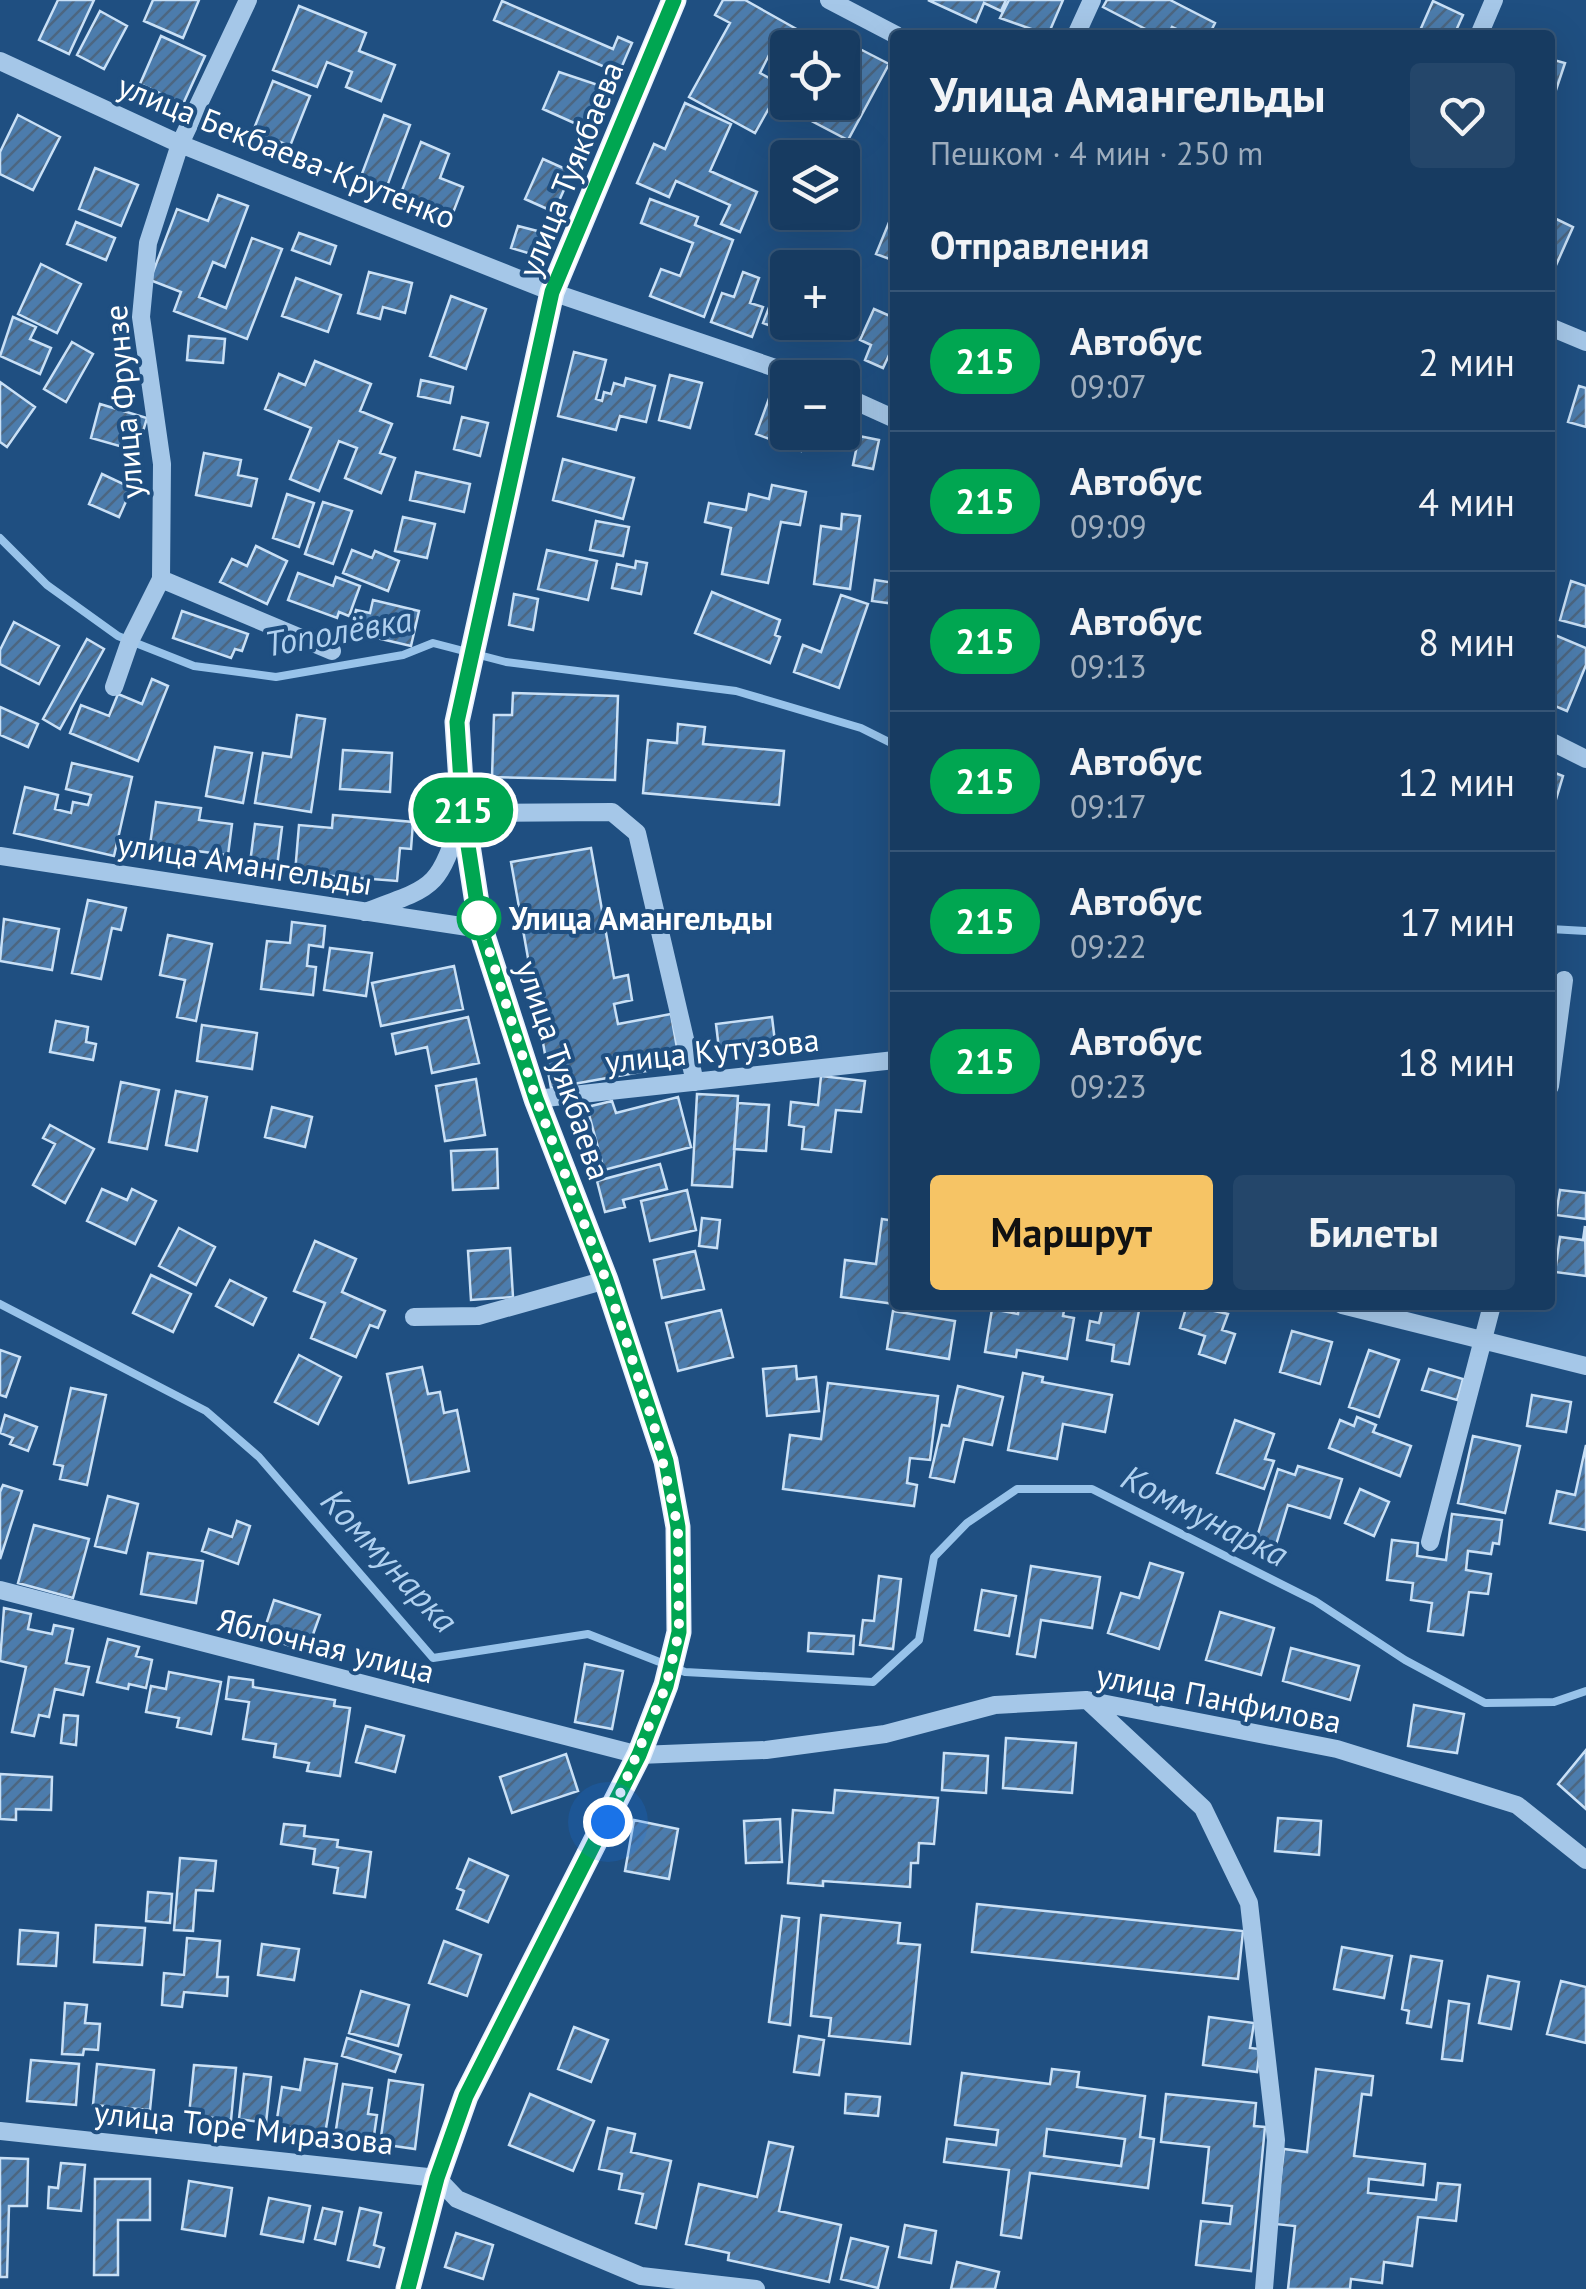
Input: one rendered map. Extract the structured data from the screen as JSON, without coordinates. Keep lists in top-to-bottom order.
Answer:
{
  "streets": {
    "main road": ["улица Туякбаева"],
    "street": [
      "улица Бекбаева-Крутенко",
      "улица Фрунзе",
      "улица Амангельды",
      "улица Кутузова",
      "Яблочная улица",
      "улица Панфилова",
      "улица Торе Миразова"
    ]
  },
  "crossings": [
    ["улица Бекбаева-Крутенко", "улица Туякбаева"],
    ["улица Бекбаева-Крутенко", "улица Фрунзе"],
    ["улица Туякбаева", "улица Амангельды"],
    ["улица Туякбаева", "улица Кутузова"],
    ["улица Туякбаева", "Яблочная улица"],
    ["улица Туякбаева", "улица Панфилова"],
    ["улица Туякбаева", "улица Торе Миразова"],
    ["Яблочная улица", "улица Панфилова"]
  ],
  "water": ["Тополёвка", "Коммунарка"],
  "places": ["Улица Амангельды"],
  "lines": ["bus line 215"],
  "page": {
    "on_map": "215",
    "map_buttons": ["+", "−"],
    "heading": [
      ["Улица Амангельды", "Пешком · 4 мин · 250 m"],
      "Отправления"
    ],
    "list": [
      {
        "mark": "215",
        "name": "Автобус",
        "note": "09:07",
        "value": "2 мин"
      },
      {
        "mark": "215",
        "name": "Автобус",
        "note": "09:09",
        "value": "4 мин"
      },
      {
        "mark": "215",
        "name": "Автобус",
        "note": "09:13",
        "value": "8 мин"
      },
      {
        "mark": "215",
        "name": "Автобус",
        "note": "09:17",
        "value": "12 мин"
      },
      {
        "mark": "215",
        "name": "Автобус",
        "note": "09:22",
        "value": "17 мин"
      },
      {
        "mark": "215",
        "name": "Автобус",
        "note": "09:23",
        "value": "18 мин"
      }
    ],
    "buttons": ["Маршрут", "Билеты"]
  }
}
